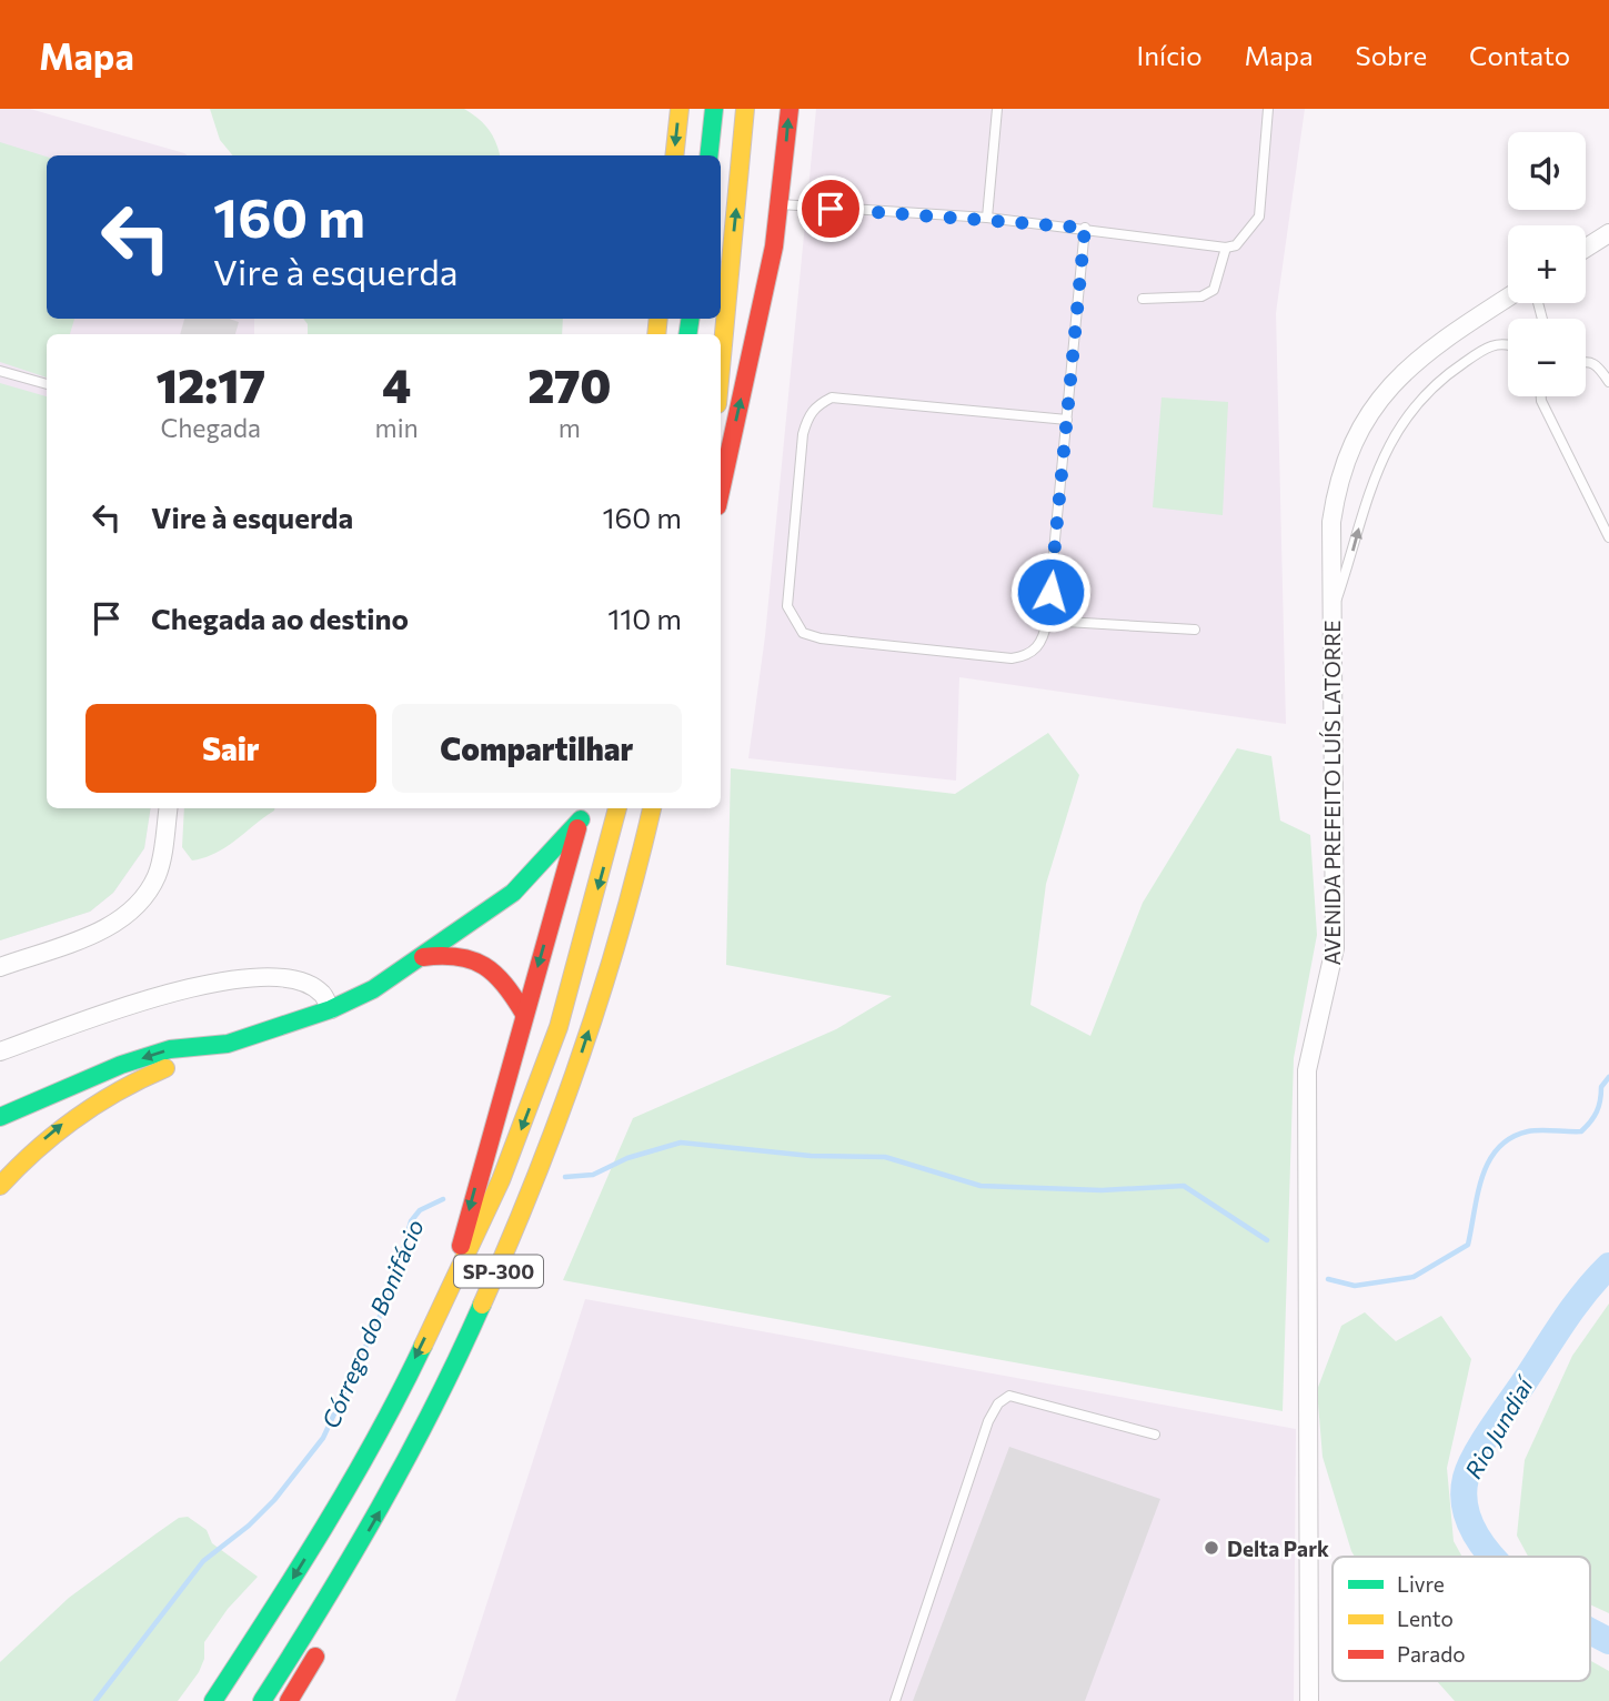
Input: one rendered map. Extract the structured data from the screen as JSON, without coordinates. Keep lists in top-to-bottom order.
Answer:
{
  "streets": {
    "main road": ["SP-300"],
    "street": ["AVENIDA PREFEITO LUÍS LATORRE"]
  },
  "water": ["Córrego do Bonifácio", "Rio Jundiaí"],
  "places": ["Delta Park"],
  "legend": ["Livre", "Lento", "Parado"],
  "page": {
    "header": "Mapa",
    "nav": [
      "Início",
      "Mapa",
      "Sobre",
      "Contato"
    ],
    "map_buttons": ["+", "−"],
    "turn": ["160 m", "Vire à esquerda"],
    "eta": [
      "12:17",
      "Chegada",
      "4",
      "min",
      "270",
      "m"
    ],
    "list": [
      {
        "name": "Vire à esquerda",
        "value": "160 m"
      },
      {
        "name": "Chegada ao destino",
        "value": "110 m"
      }
    ],
    "buttons": ["Sair", "Compartilhar"]
  }
}
